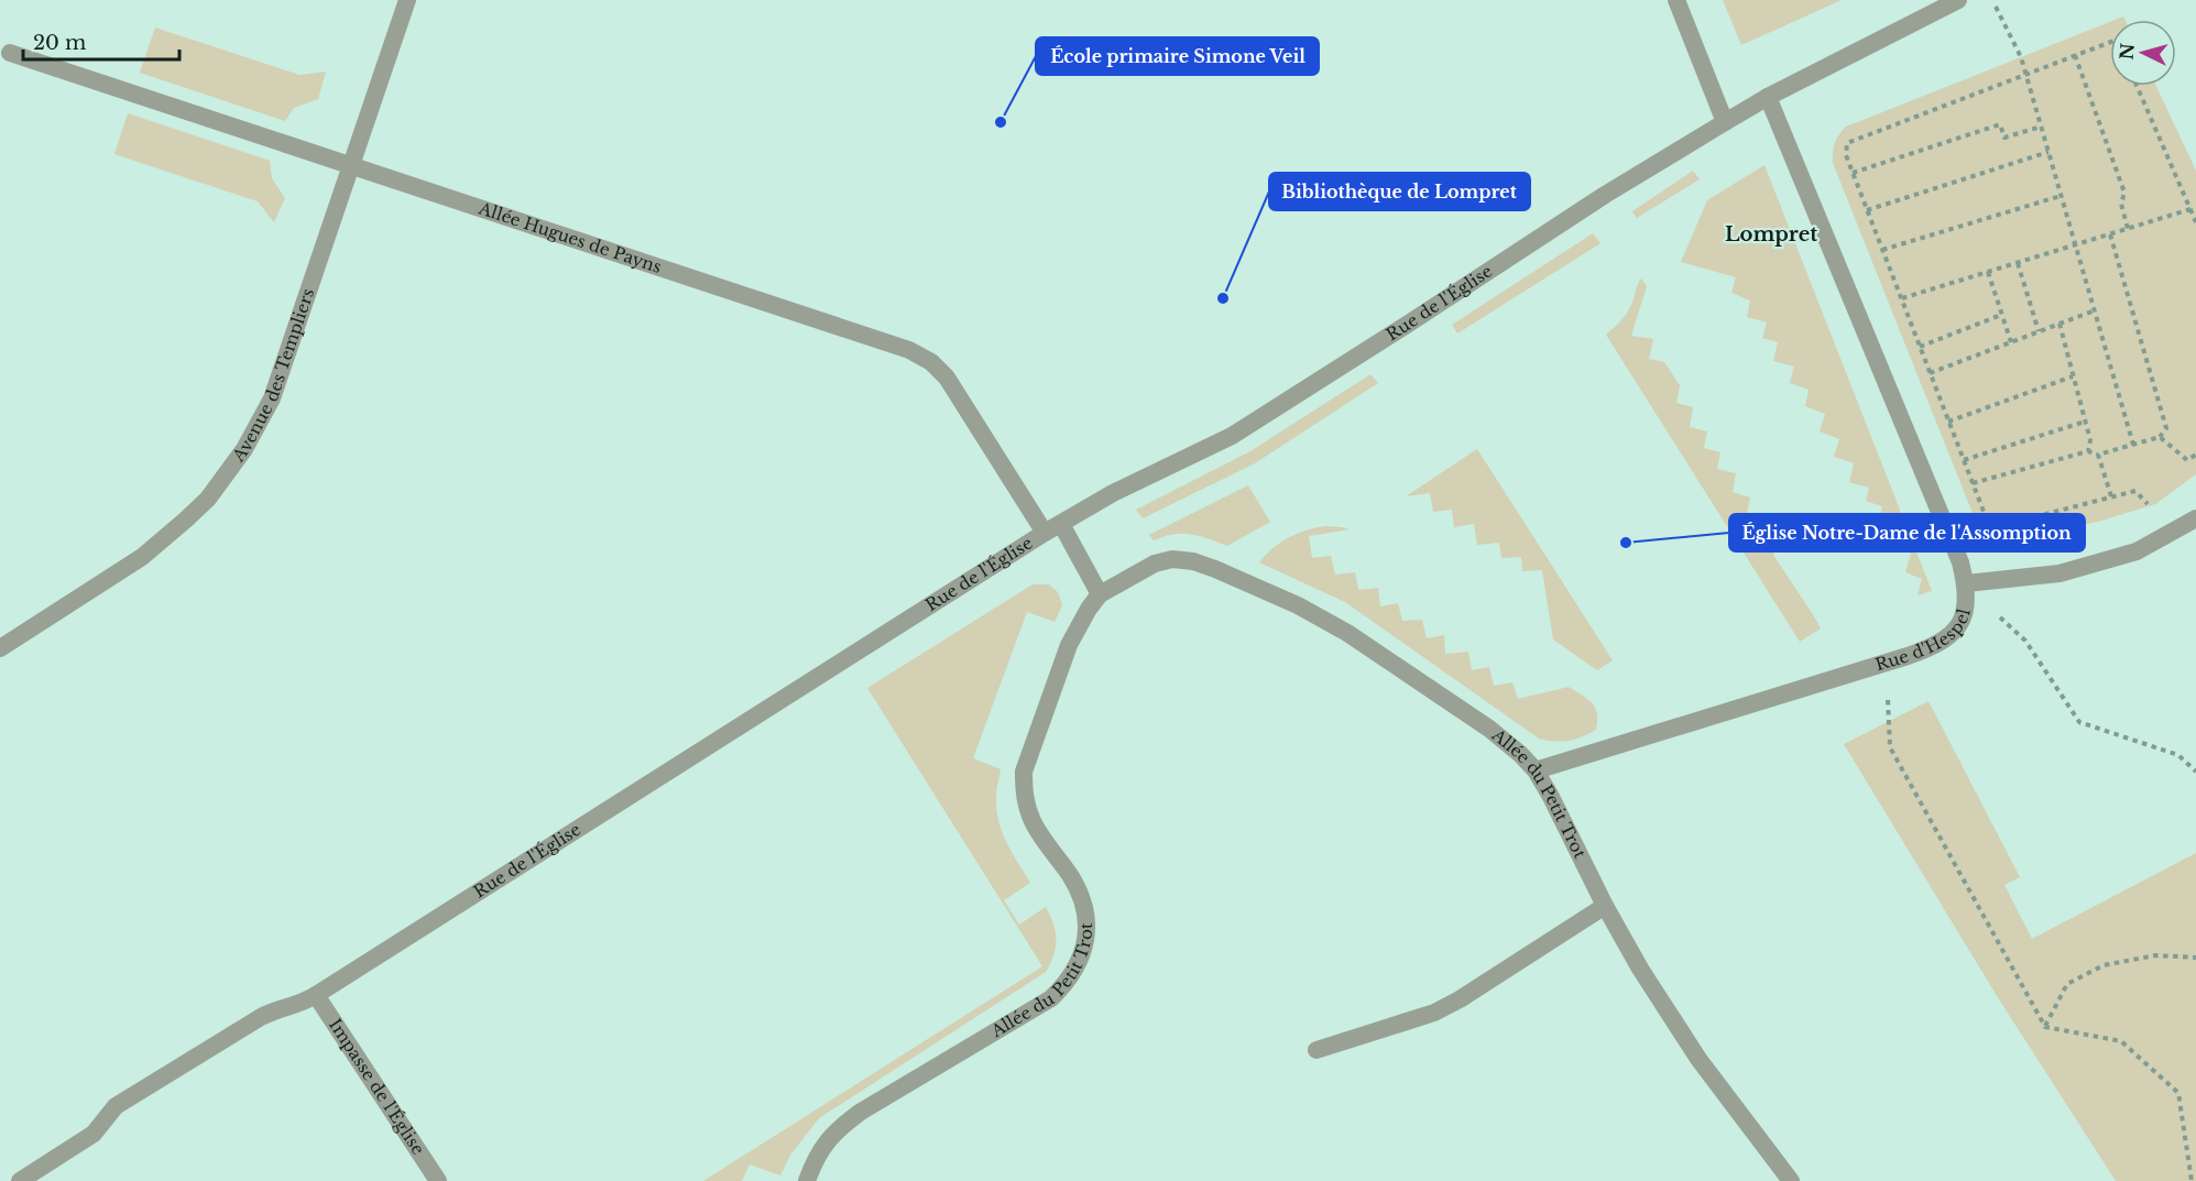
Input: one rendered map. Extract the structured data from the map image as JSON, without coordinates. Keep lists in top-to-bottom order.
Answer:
{
  "streets": {
    "street": [
      "Allée Hugues de Payns",
      "Rue de l'Église",
      "Avenue des Templiers",
      "Rue d'Hespel",
      "Allée du Petit Trot",
      "Impasse de l'Église"
    ]
  },
  "crossings": [
    ["Allée Hugues de Payns", "Rue de l'Église"],
    ["Allée Hugues de Payns", "Avenue des Templiers"],
    ["Rue de l'Église", "Rue d'Hespel"],
    ["Rue de l'Église", "Impasse de l'Église"],
    ["Rue d'Hespel", "Allée du Petit Trot"]
  ],
  "districts": ["Lompret"],
  "places": ["École primaire Simone Veil", "Bibliothèque de Lompret", "Église Notre-Dame de l'Assomption"],
  "scale_bar": "20 m",
  "north": "left"
}
